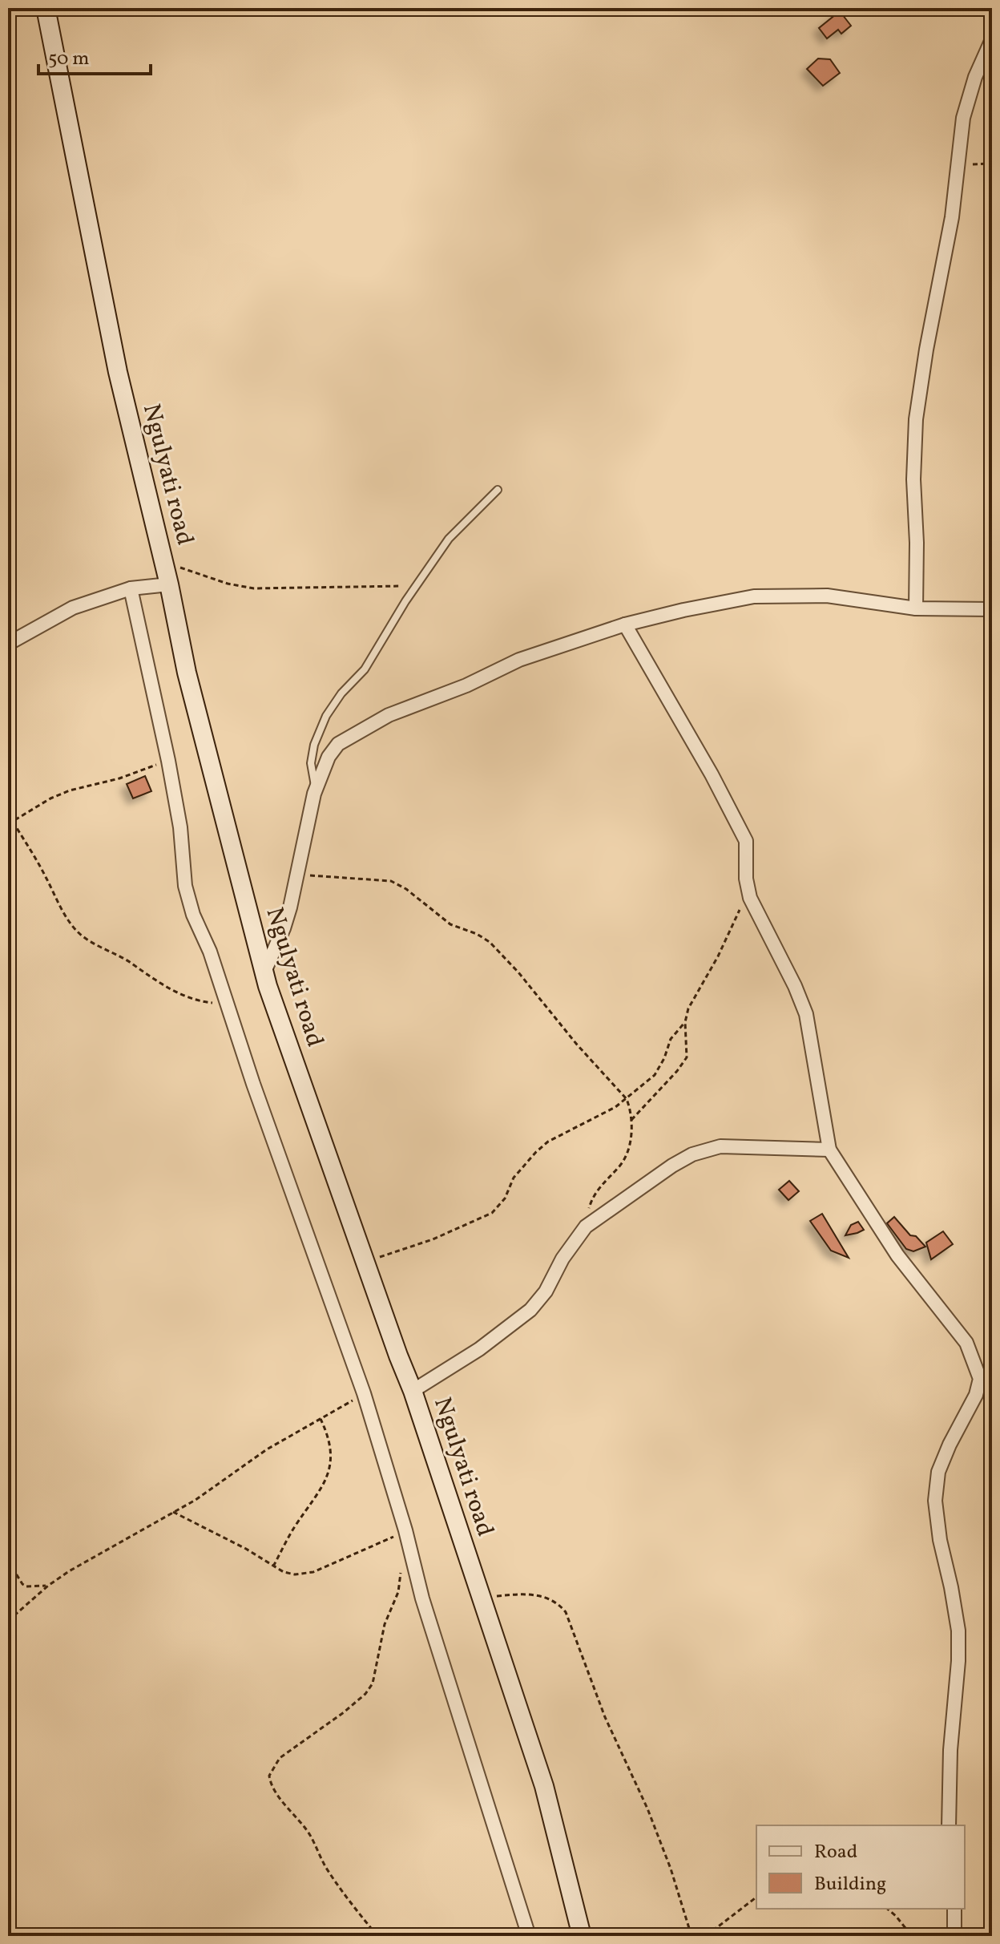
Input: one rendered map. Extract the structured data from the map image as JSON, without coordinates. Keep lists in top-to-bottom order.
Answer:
{
  "streets": {
    "main road": ["Ngulyati road"]
  },
  "legend": ["Road", "Building"],
  "scale_bar": "50 m"
}
